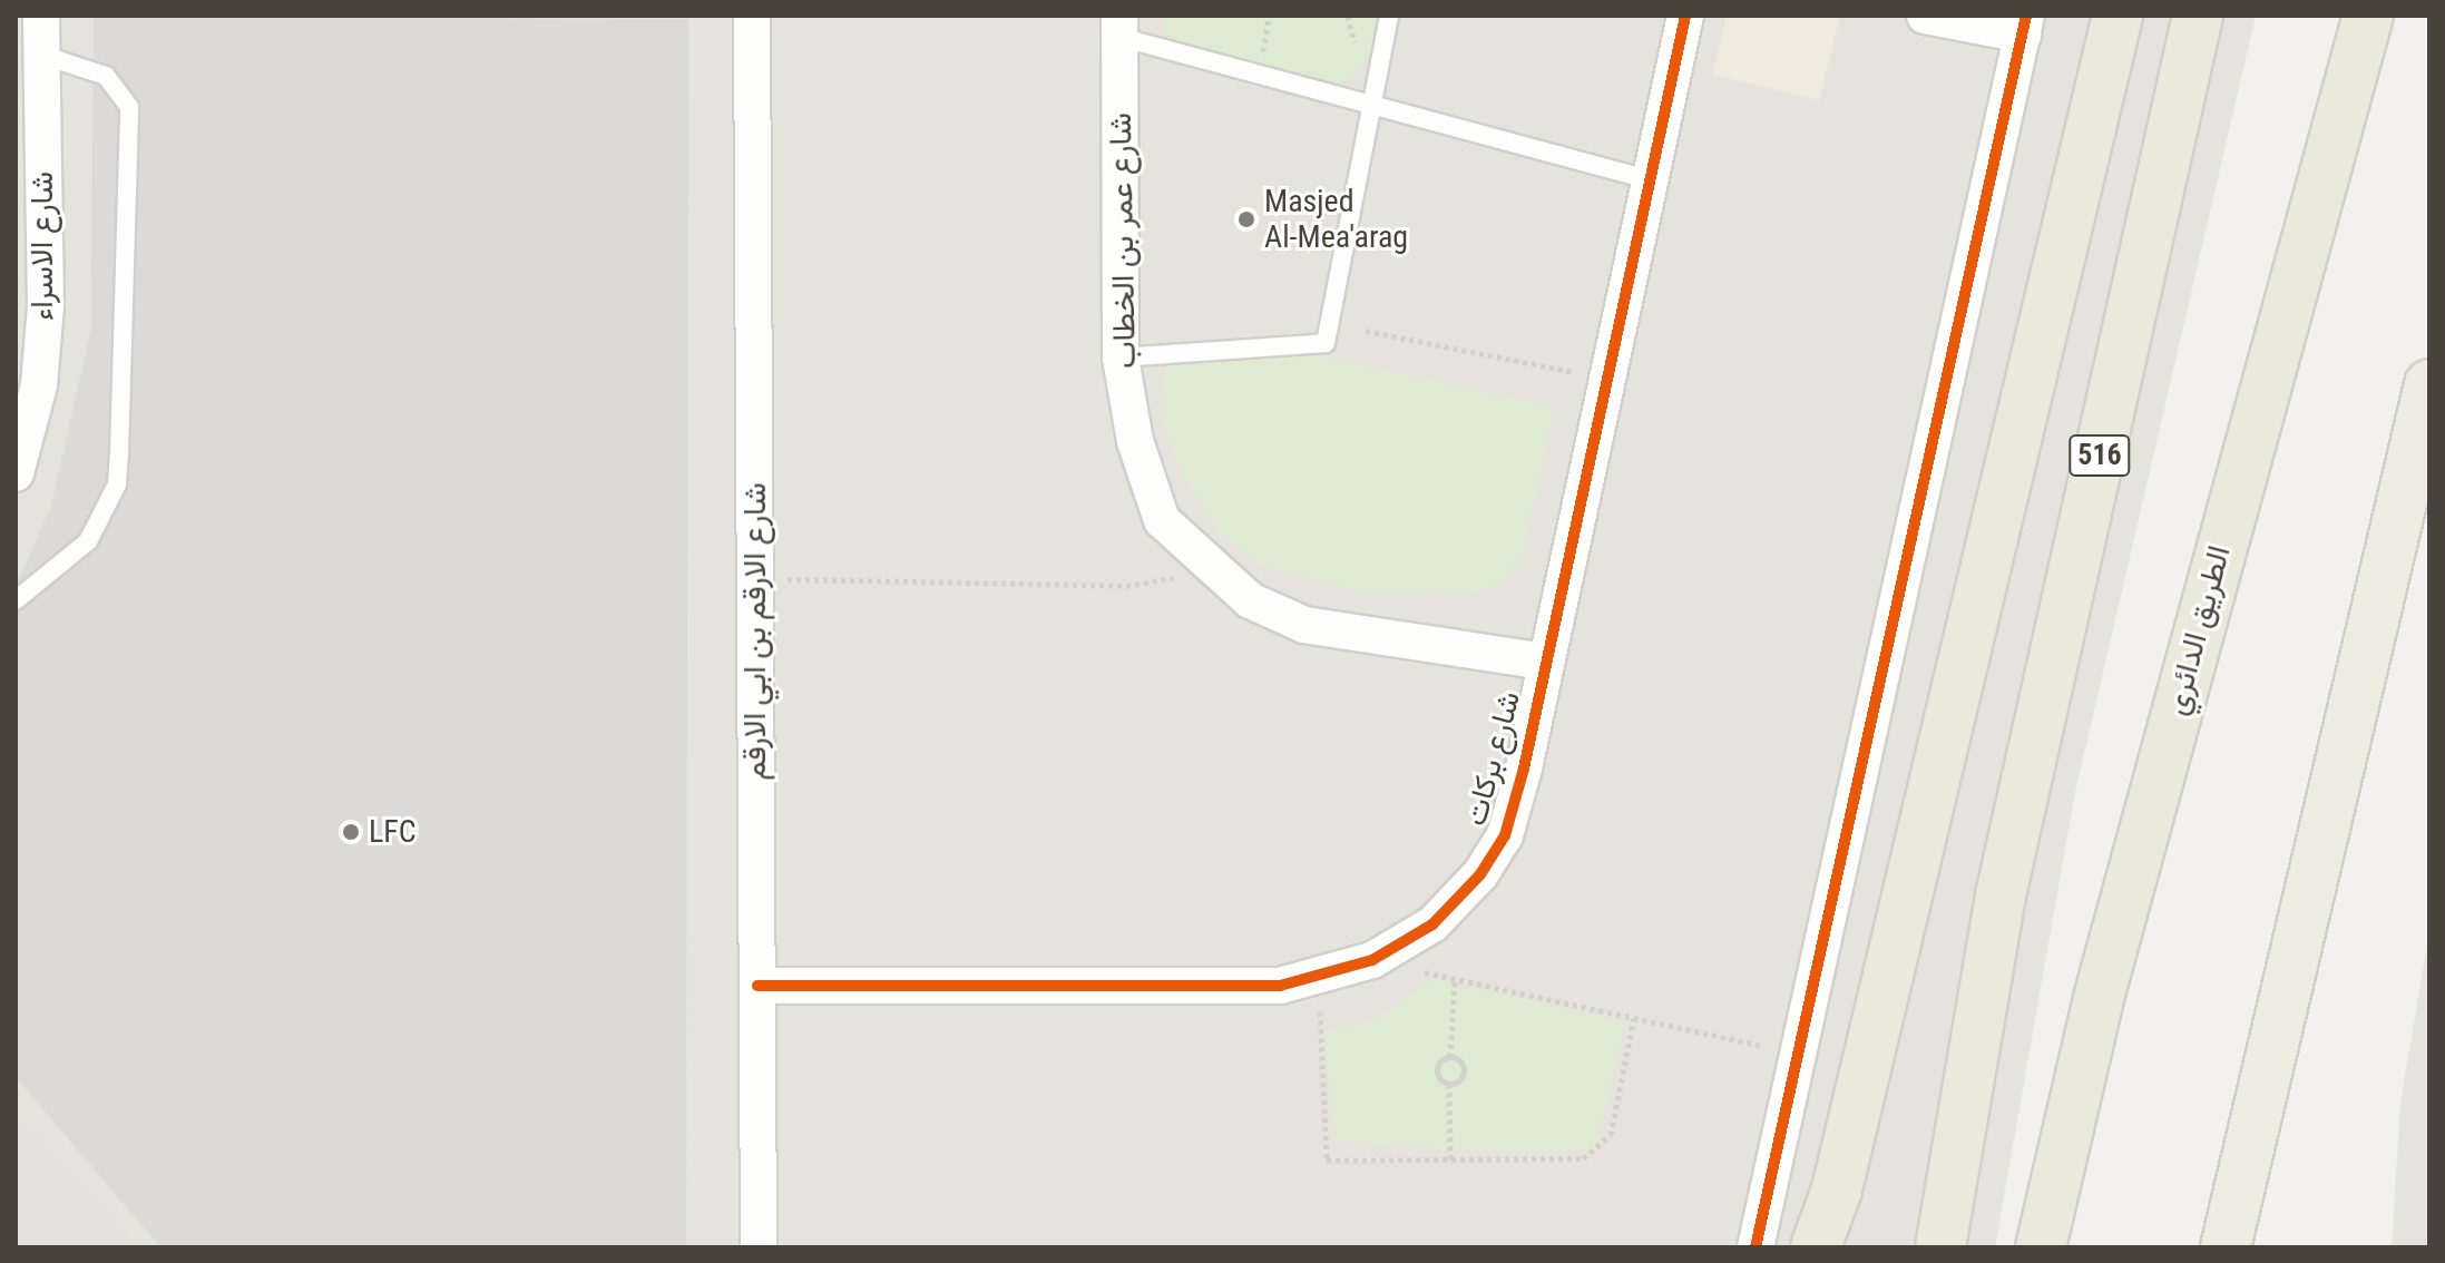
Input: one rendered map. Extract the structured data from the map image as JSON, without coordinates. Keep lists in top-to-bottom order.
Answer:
{
  "streets": {
    "highway": ["516", "الطريق الدائري"],
    "street": [
      "شارع عمر بن الخطاب",
      "شارع الاسراء",
      "شارع الارقم بن ابي الارقم",
      "شارع بركات"
    ]
  },
  "crossings": [
    ["شارع عمر بن الخطاب", "شارع بركات"],
    ["شارع الارقم بن ابي الارقم", "شارع بركات"]
  ],
  "places": ["Masjed Al-Mea'arag", "LFC"]
}
